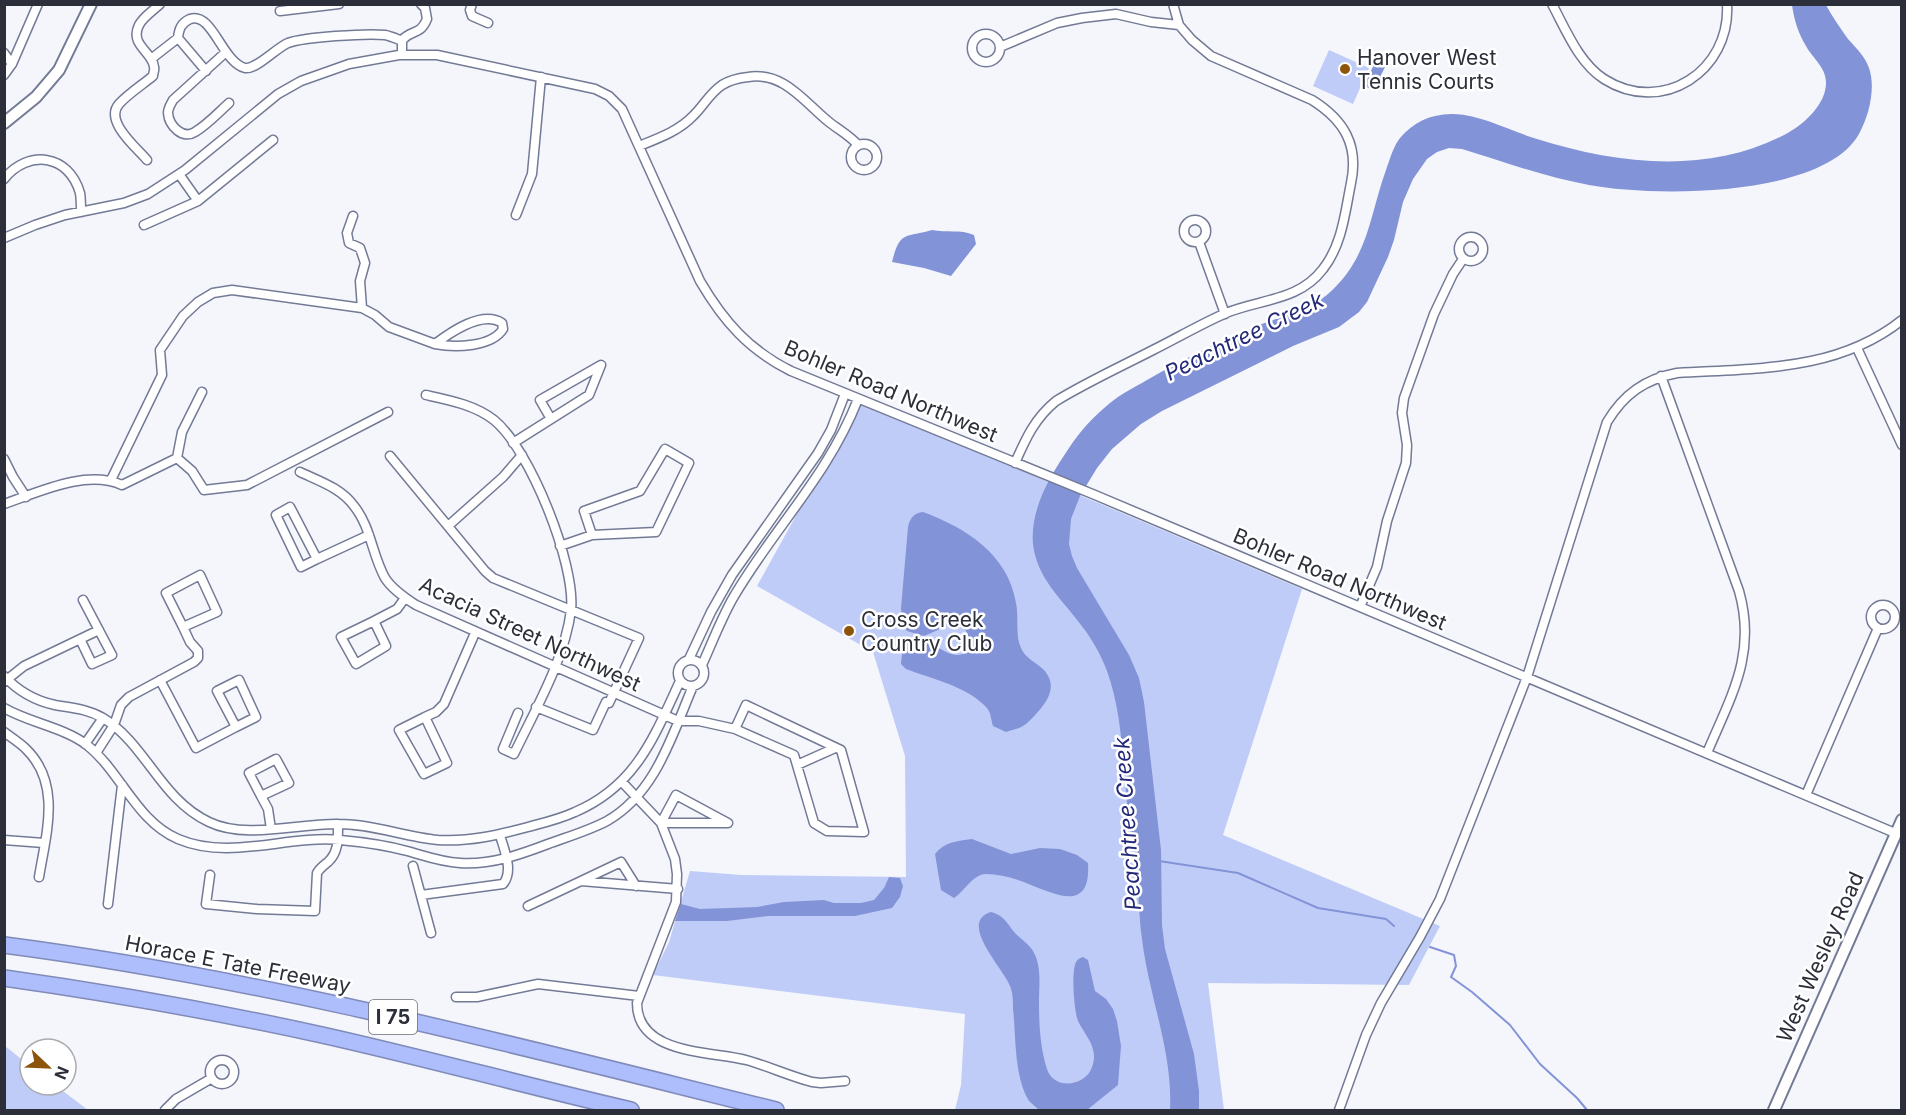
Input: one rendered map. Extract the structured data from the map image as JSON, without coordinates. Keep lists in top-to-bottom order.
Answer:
{
  "streets": {
    "highway": ["Horace E Tate Freeway", "I 75"],
    "street": ["Bohler Road Northwest", "Acacia Street Northwest", "West Wesley Road"]
  },
  "crossings": [
    ["Bohler Road Northwest", "West Wesley Road"]
  ],
  "water": ["Peachtree Creek"],
  "places": ["Hanover West Tennis Courts", "Cross Creek Country Club"],
  "north": "bottom right"
}
